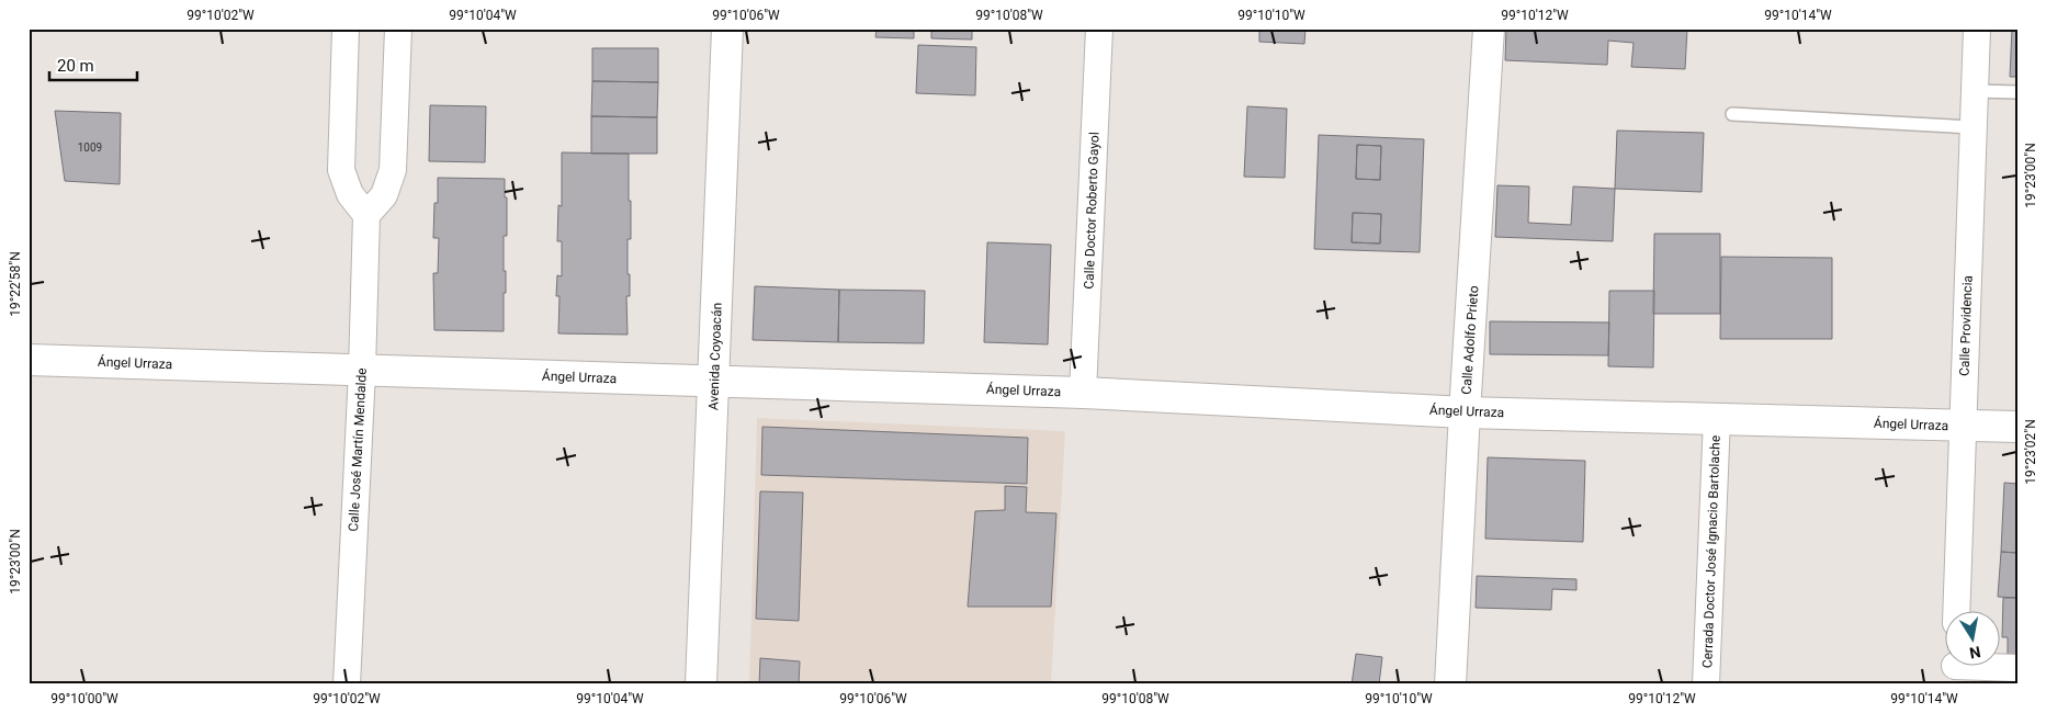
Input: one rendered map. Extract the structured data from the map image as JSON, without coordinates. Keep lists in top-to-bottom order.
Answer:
{
  "streets": {
    "main road": ["Calle Adolfo Prieto", "Avenida Coyoacán", "Ángel Urraza"],
    "street": [
      "Calle Doctor Roberto Gayol",
      "Calle Providencia",
      "Calle José Martín Mendalde",
      "Cerrada Doctor José Ignacio Bartolache"
    ]
  },
  "crossings": [
    ["Calle Doctor Roberto Gayol", "Ángel Urraza"],
    ["Calle Providencia", "Ángel Urraza"],
    ["Calle Adolfo Prieto", "Ángel Urraza"],
    ["Avenida Coyoacán", "Ángel Urraza"],
    ["Ángel Urraza", "Calle José Martín Mendalde"],
    ["Ángel Urraza", "Cerrada Doctor José Ignacio Bartolache"]
  ],
  "house_numbers": ["1009"],
  "scale_bar": "20 m",
  "north": "bottom",
  "coordinates": [
    "99°10'02\"W",
    "99°10'04\"W",
    "99°10'06\"W",
    "99°10'08\"W",
    "99°10'10\"W",
    "99°10'12\"W",
    "99°10'14\"W",
    "19°23'00\"N",
    "19°22'58\"N",
    "19°23'02\"N",
    "99°10'00\"W"
  ]
}
